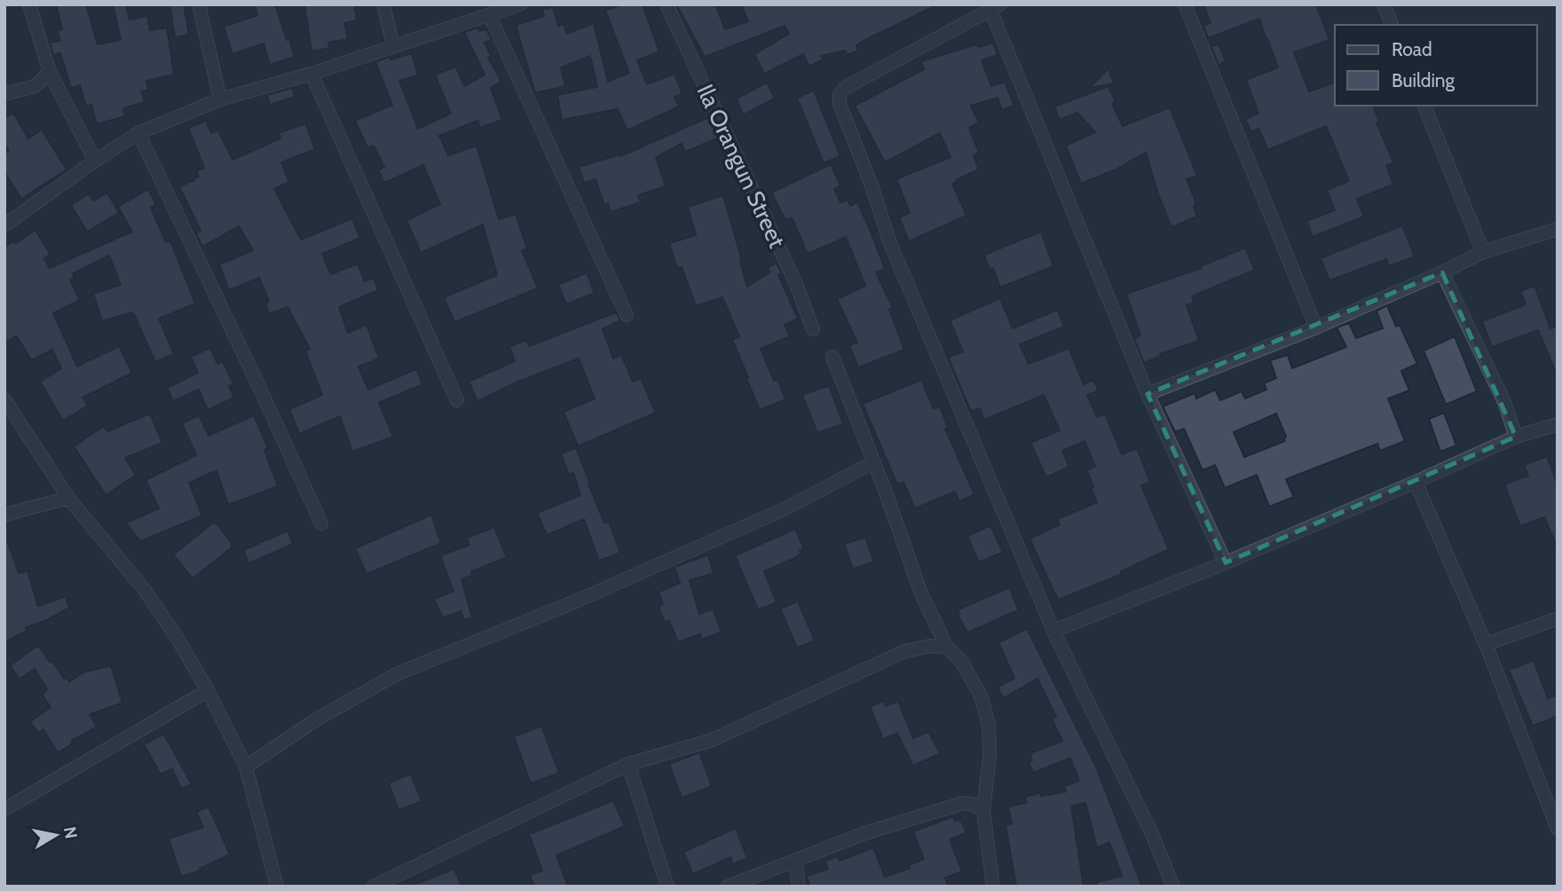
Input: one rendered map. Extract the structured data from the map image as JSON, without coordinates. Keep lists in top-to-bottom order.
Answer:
{
  "streets": {
    "street": ["Ila Orangun Street"]
  },
  "legend": ["Road", "Building"],
  "north": "right"
}
